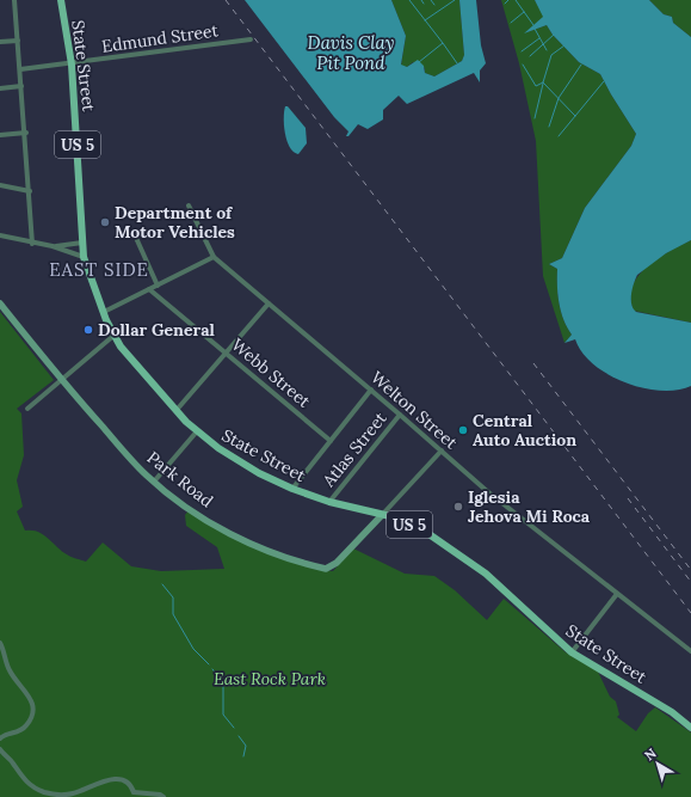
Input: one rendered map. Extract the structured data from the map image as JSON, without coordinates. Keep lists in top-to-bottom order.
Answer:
{
  "streets": {
    "main road": ["State Street", "US 5", "Park Road"],
    "street": [
      "Edmund Street",
      "Webb Street",
      "Welton Street",
      "Atlas Street"
    ]
  },
  "crossings": [
    ["Edmund Street", "State Street"],
    ["State Street", "Atlas Street"],
    ["State Street", "Park Road"],
    ["Welton Street", "Atlas Street"]
  ],
  "districts": ["EAST SIDE"],
  "water": ["Davis Clay Pit Pond"],
  "parks": ["East Rock Park"],
  "places": [
    "Department of Motor Vehicles",
    "Dollar General",
    "Central Auto Auction",
    "Iglesia Jehova Mi Roca"
  ],
  "north": "top left"
}
